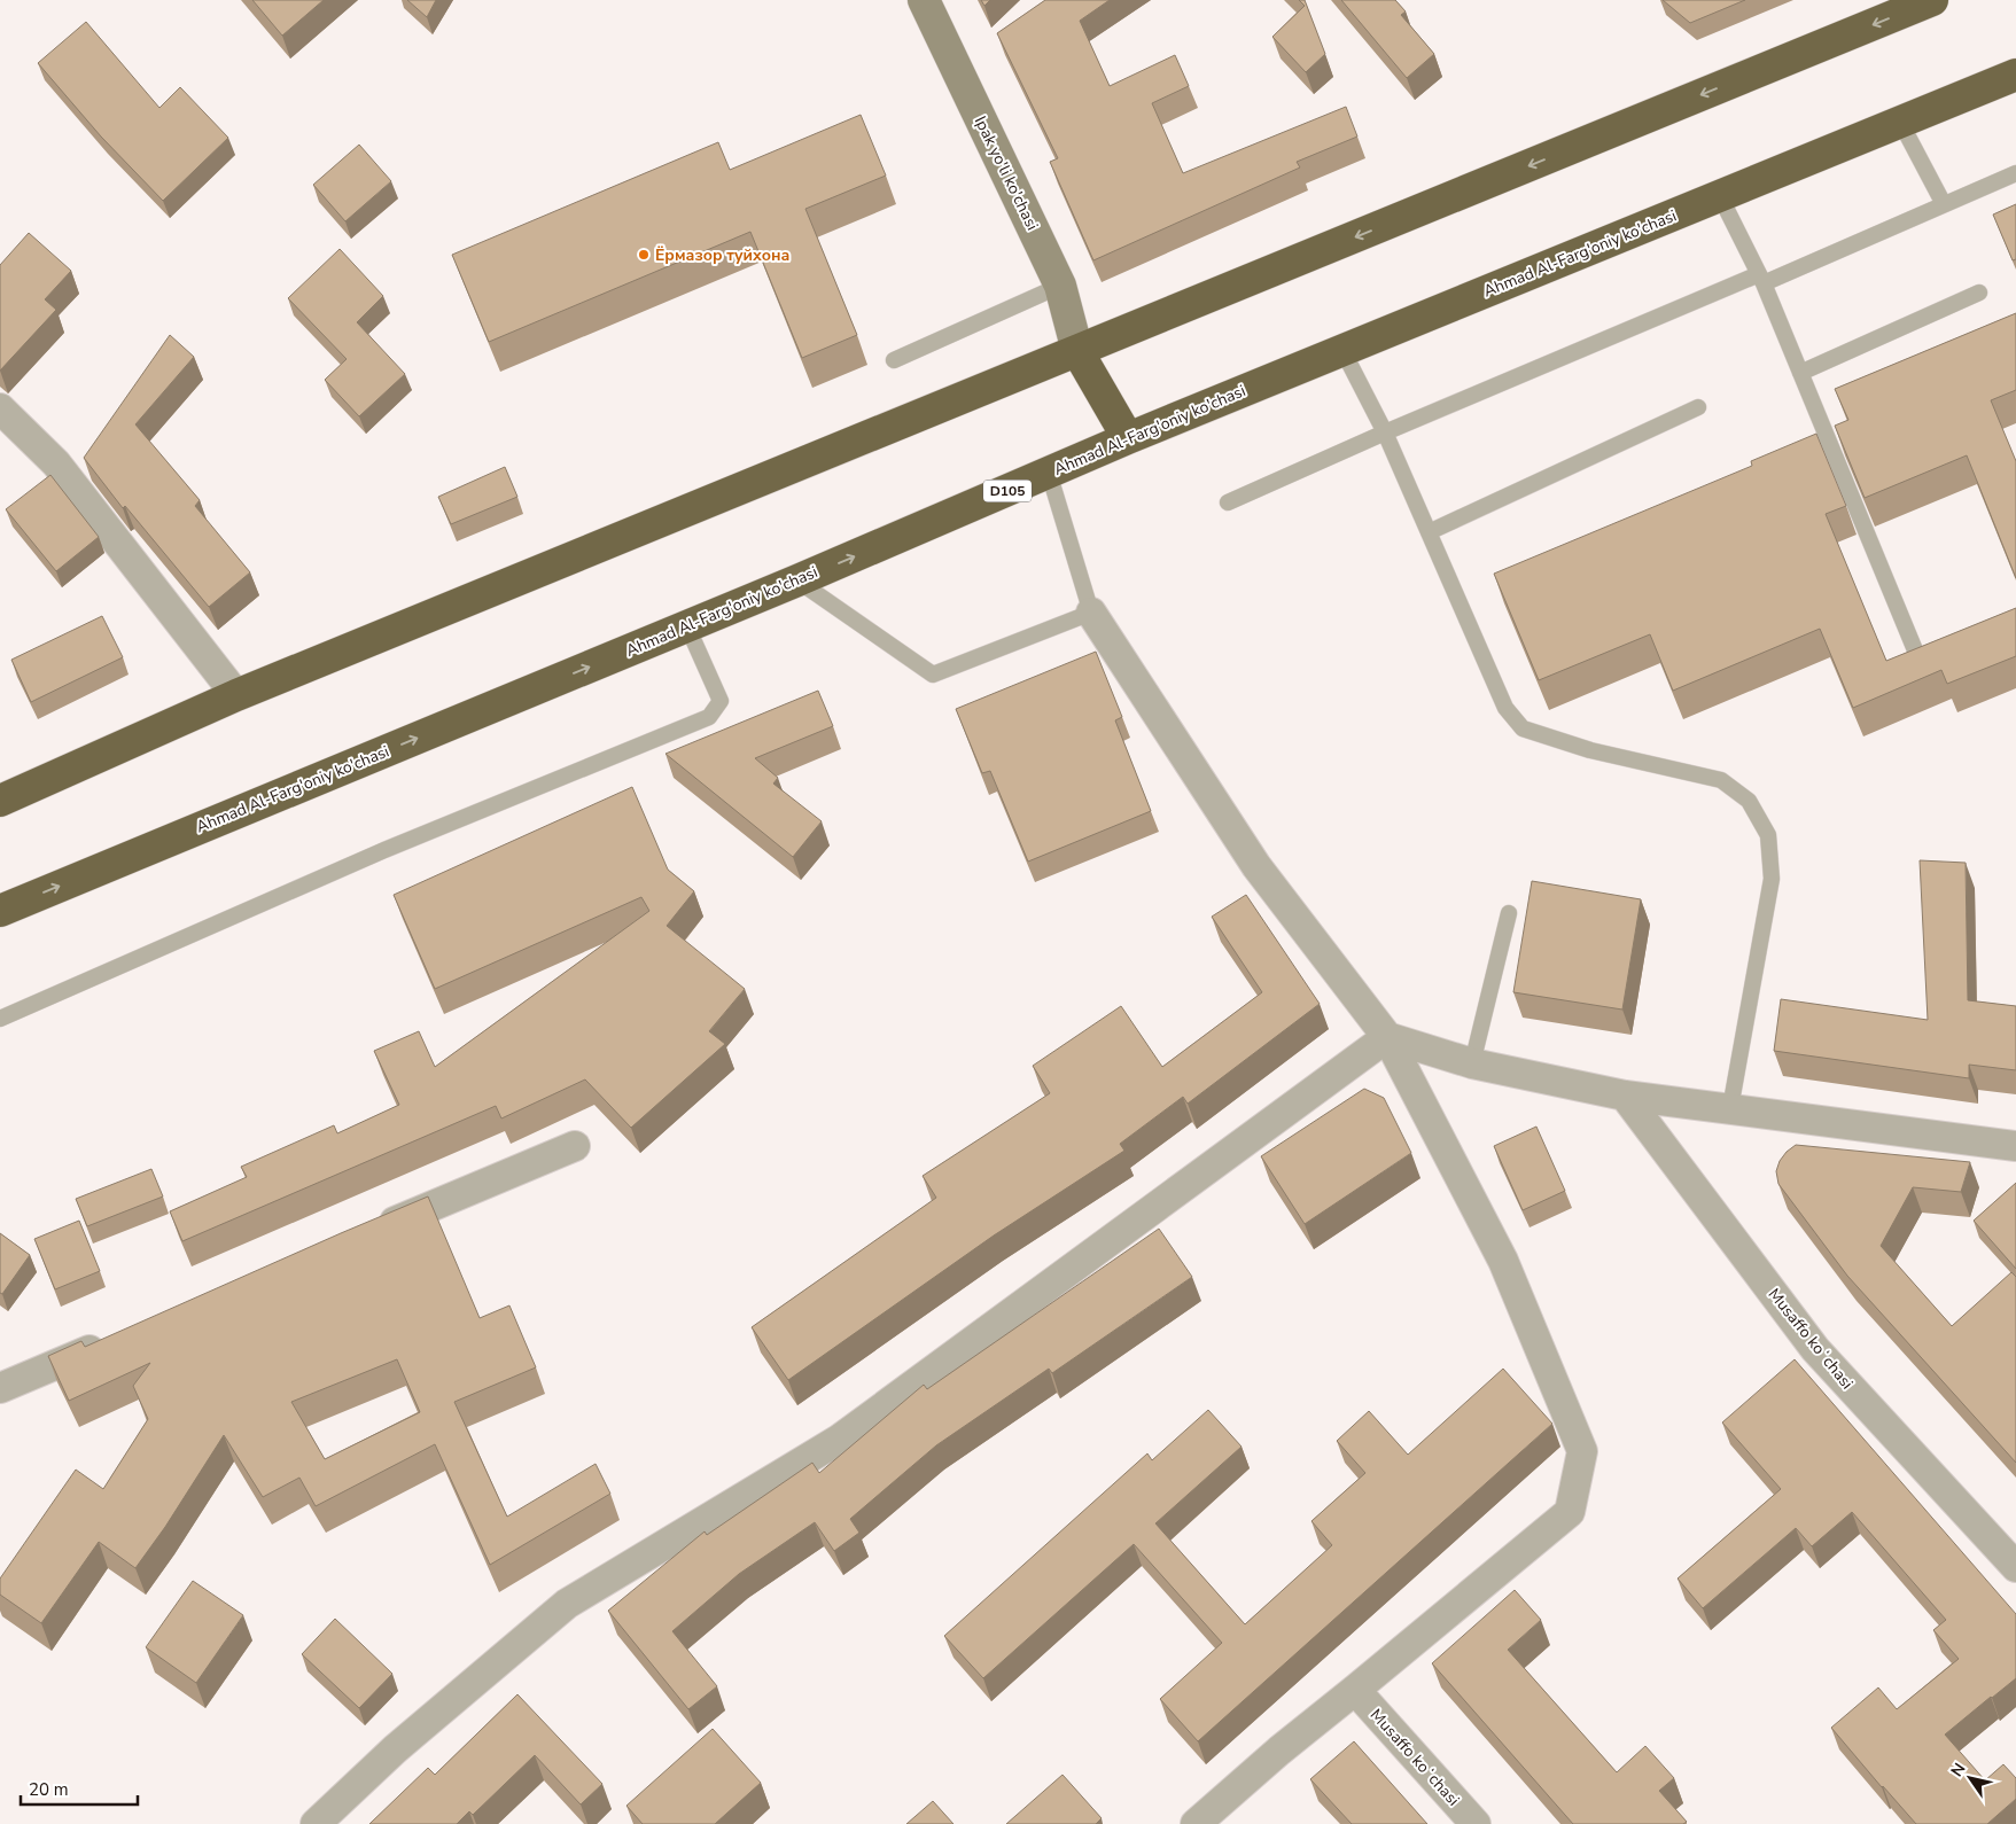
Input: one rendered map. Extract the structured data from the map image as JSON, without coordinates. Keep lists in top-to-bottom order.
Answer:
{
  "streets": {
    "highway": ["Ahmad Al-Farg'oniy ko'chasi", "D105"],
    "main road": ["Ipak yo'li ko'chasi"],
    "street": ["Musaffo koʻchasi"]
  },
  "places": ["Ёрмазор туйхона"],
  "scale_bar": "20 m",
  "north": "top left"
}
